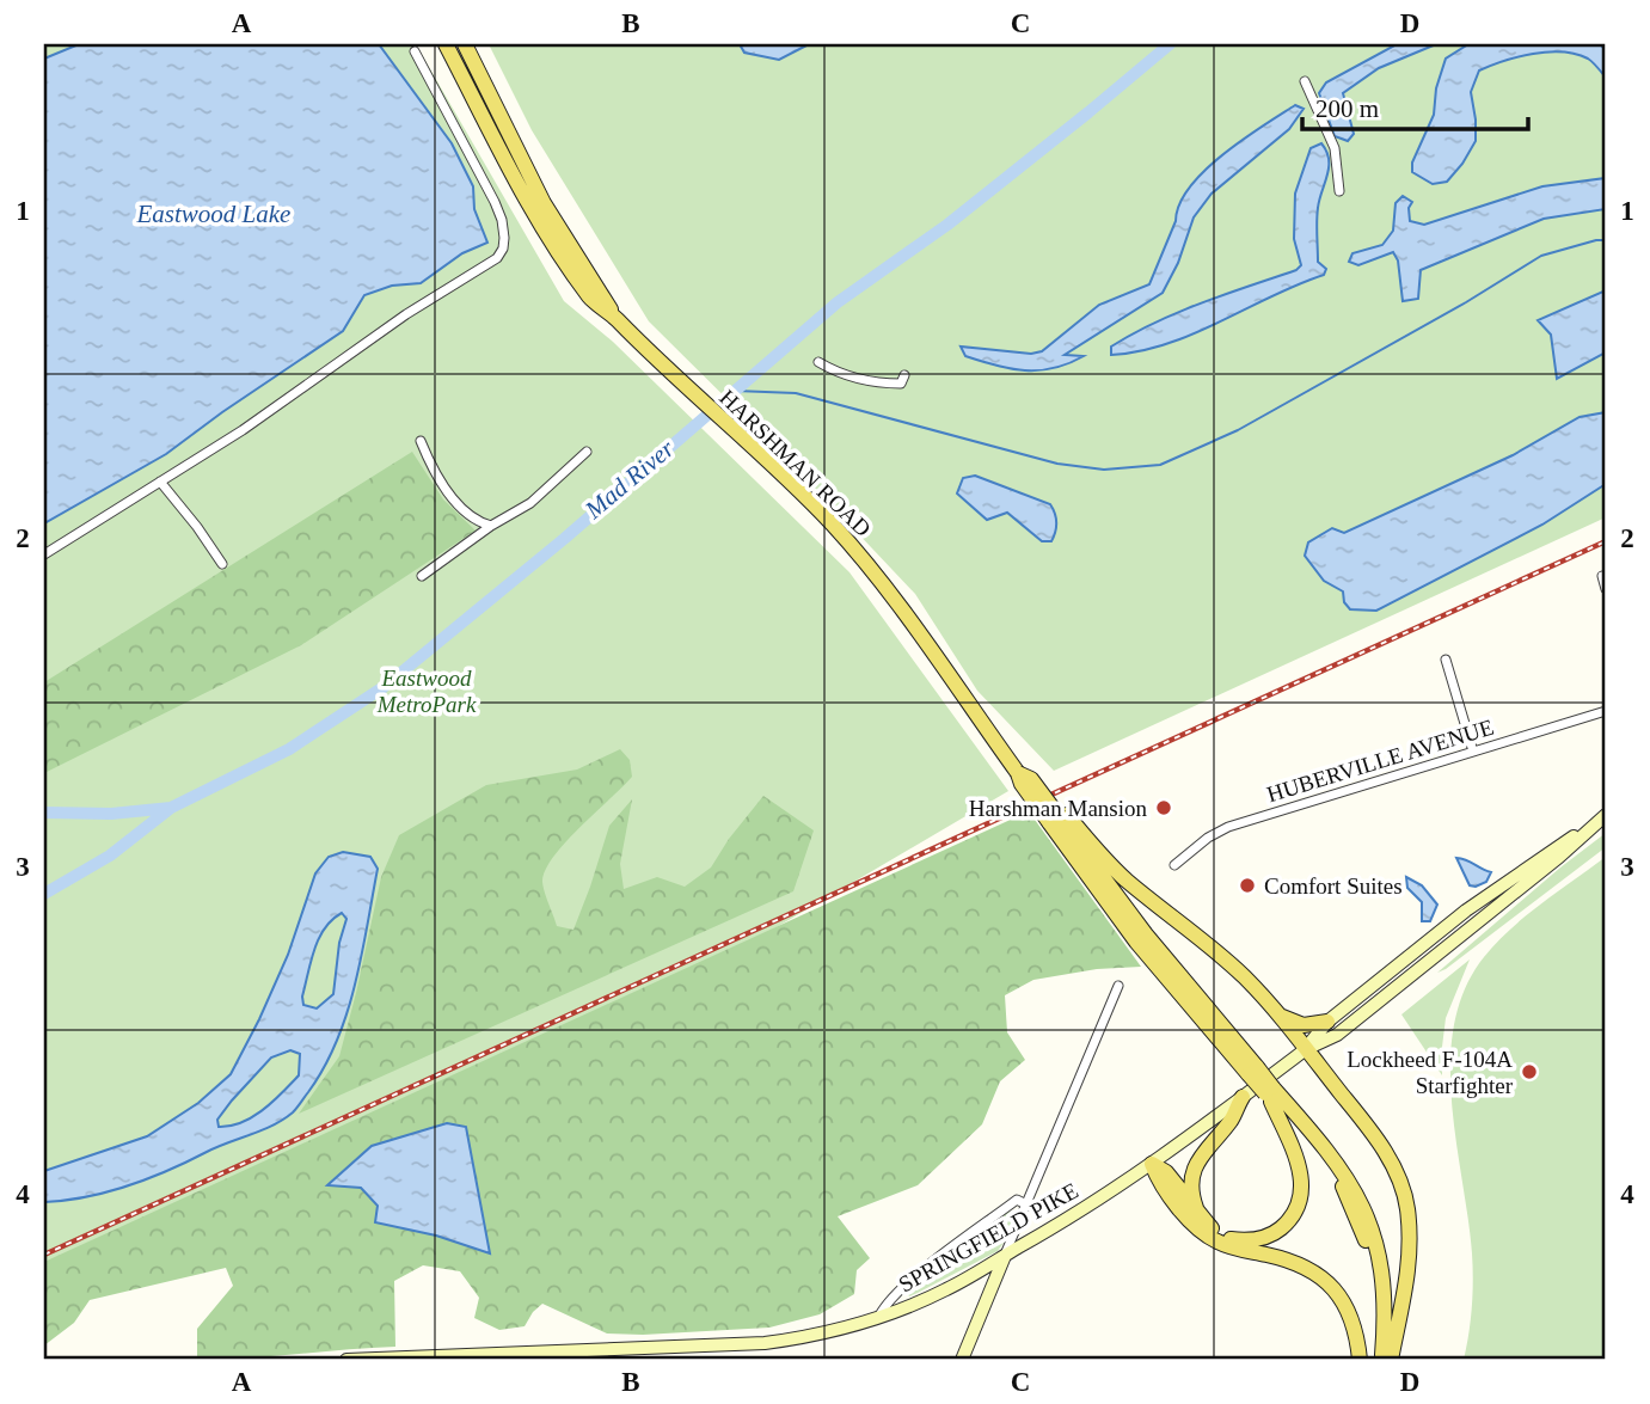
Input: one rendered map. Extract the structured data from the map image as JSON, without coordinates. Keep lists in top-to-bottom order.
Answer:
{
  "streets": {
    "main road": ["HARSHMAN ROAD", "SPRINGFIELD PIKE"],
    "street": ["HUBERVILLE AVENUE"]
  },
  "water": ["Eastwood Lake", "Mad River"],
  "parks": ["Eastwood MetroPark"],
  "places": ["Harshman Mansion", "Comfort Suites", "Lockheed F-104A Starfighter"],
  "scale_bar": "200 m",
  "grid": {
    "columns": [
      "A",
      "B",
      "C",
      "D"
    ],
    "rows": [
      "1",
      "2",
      "3",
      "4"
    ]
  }
}
